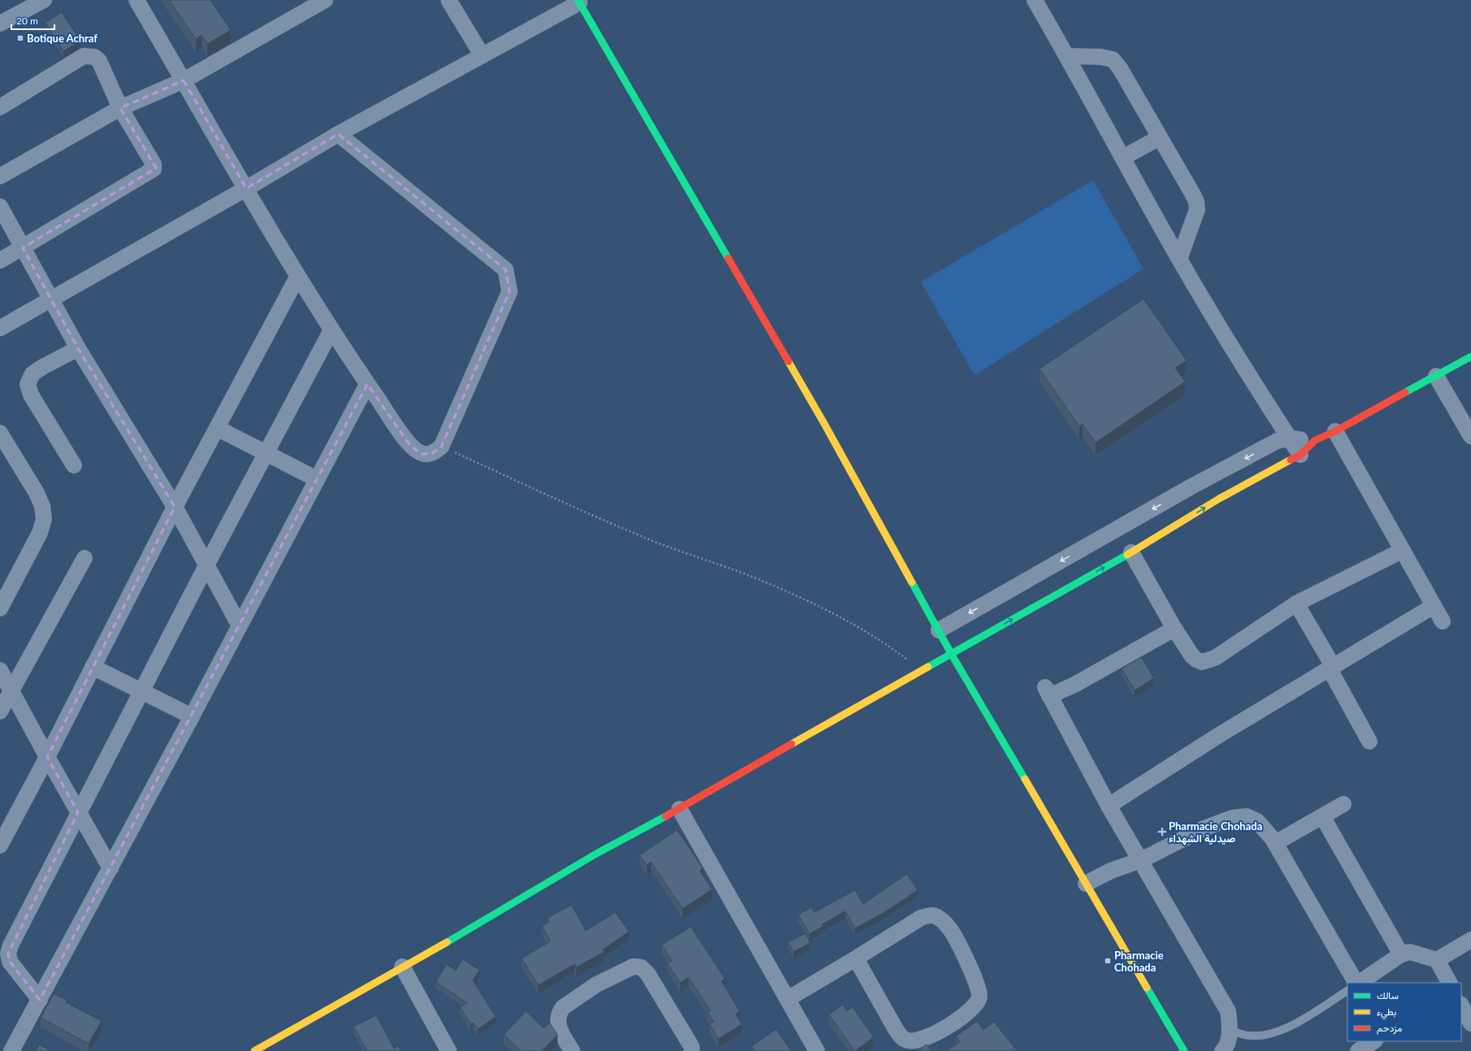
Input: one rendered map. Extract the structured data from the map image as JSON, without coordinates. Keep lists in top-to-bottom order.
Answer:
{
  "places": {
    "transit": ["Botique Achraf", "Pharmacie Chohada"],
    "health": ["Pharmacie Chohada صيدلية الشهداء"]
  },
  "legend": ["سالك", "بطيء", "مزدحم"],
  "scale_bar": "20 m"
}
